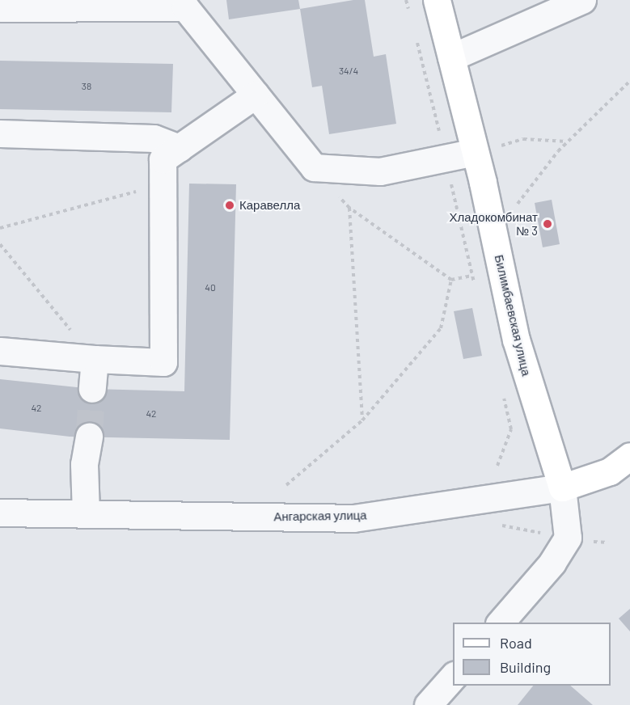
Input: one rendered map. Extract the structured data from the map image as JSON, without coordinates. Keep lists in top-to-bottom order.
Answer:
{
  "streets": {
    "main road": ["Билимбаевская улица", "Ангарская улица"]
  },
  "crossings": [
    ["Билимбаевская улица", "Ангарская улица"]
  ],
  "places": ["Каравелла", "Хладокомбинат № 3"],
  "house_numbers": [
    "34/4",
    "38",
    "40",
    "42",
    "42"
  ],
  "legend": ["Road", "Building"]
}
